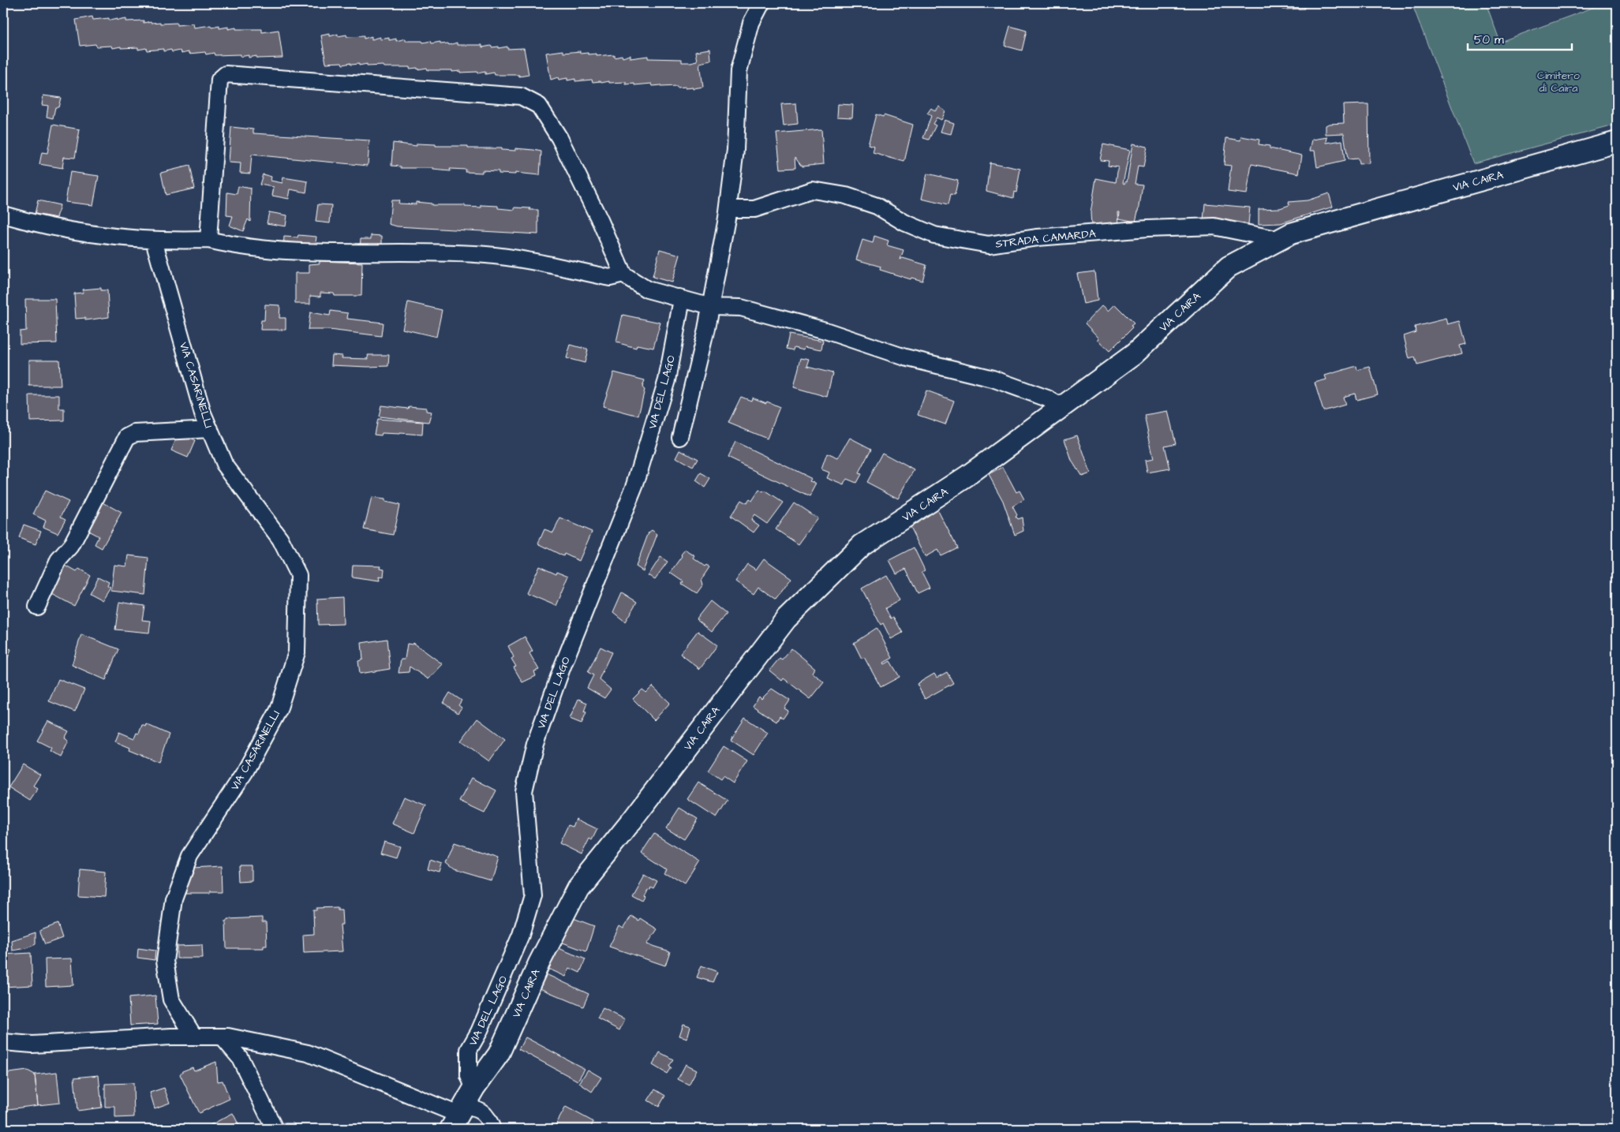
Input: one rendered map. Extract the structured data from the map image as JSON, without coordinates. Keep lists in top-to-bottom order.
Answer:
{
  "streets": {
    "street": [
      "VIA CAIRA",
      "STRADA CAMARDA",
      "VIA CASARINELLI",
      "VIA DEL LAGO"
    ]
  },
  "crossings": [
    ["VIA CAIRA", "STRADA CAMARDA"],
    ["VIA CAIRA", "VIA DEL LAGO"]
  ],
  "parks": ["Cimitero di Caira"],
  "scale_bar": "50 m"
}
